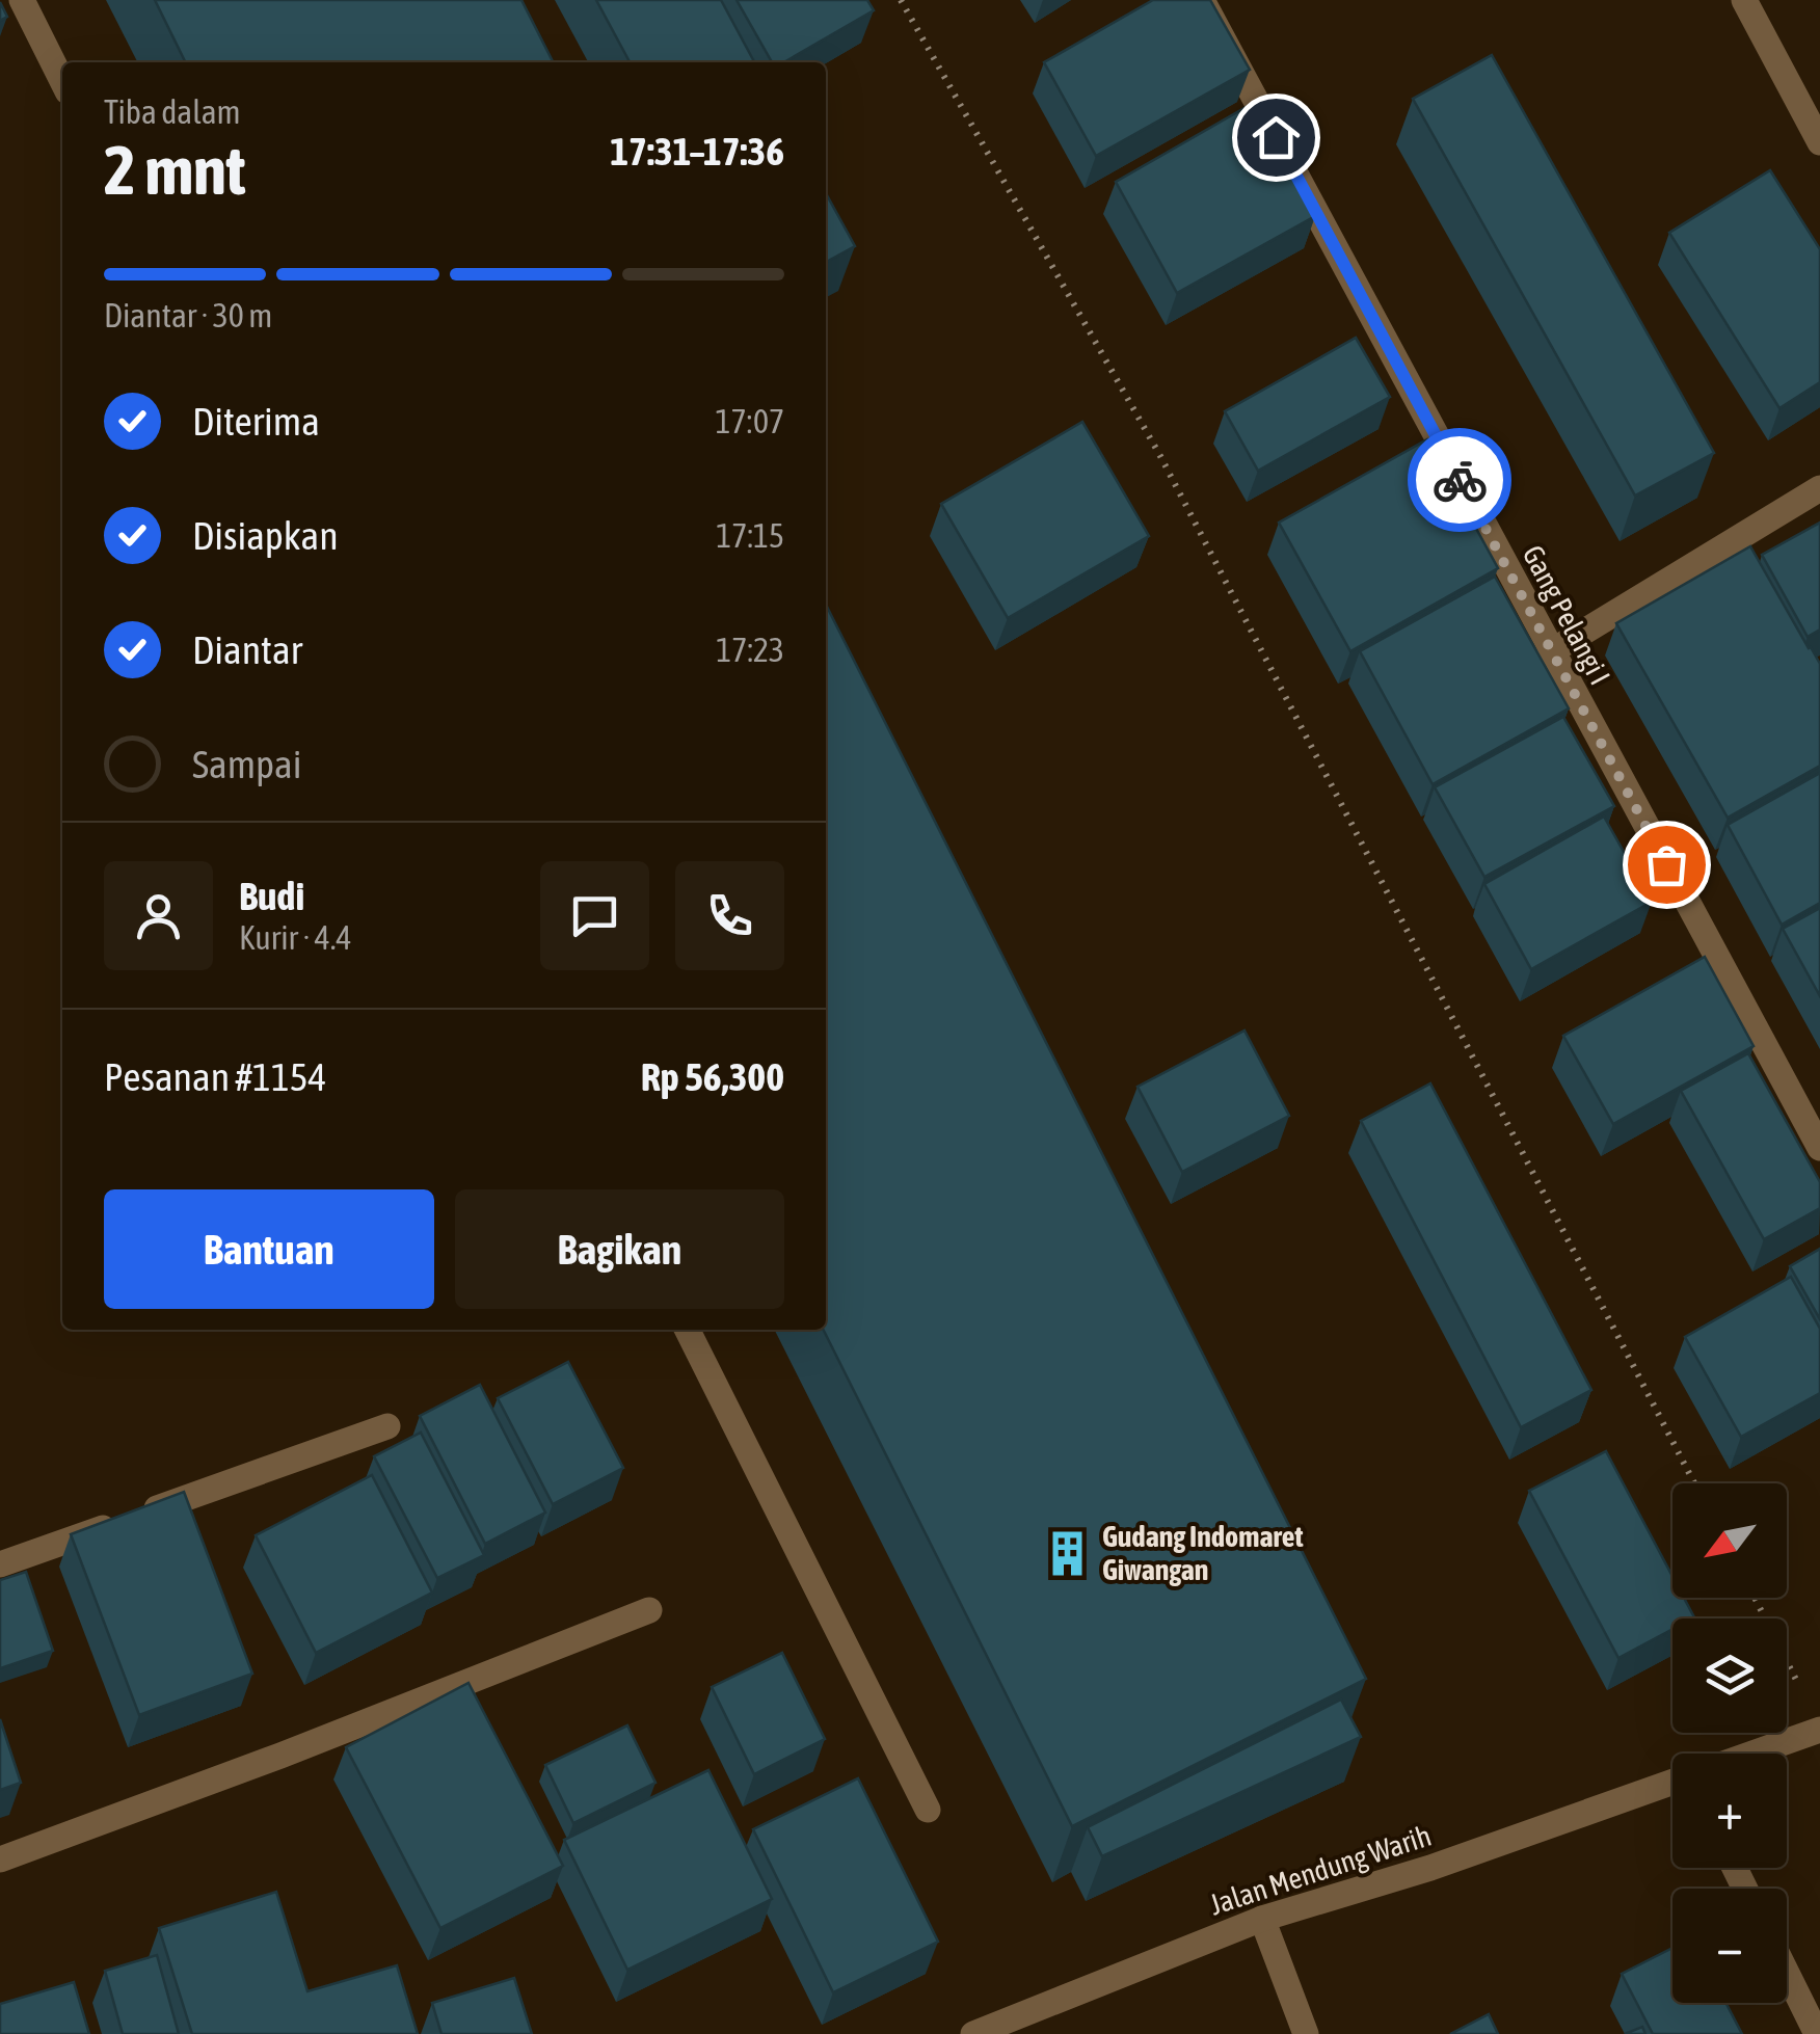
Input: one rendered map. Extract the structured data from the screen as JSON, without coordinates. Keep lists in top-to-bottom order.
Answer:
{
  "streets": {
    "street": ["Gang Pelangi I", "Jalan Mendung Warih"]
  },
  "places": {
    "building": ["Gudang Indomaret Giwangan"]
  },
  "north": "bottom left",
  "page": {
    "heading": ["2 mnt", "Tiba dalam", "17:31–17:36"],
    "panel": [
      "Budi",
      "Kurir · 4.4",
      "Pesanan #1154",
      "Rp 56,300"
    ],
    "bar": "Diantar · 30 m",
    "list": [
      ["Diterima", "17:07"],
      ["Disiapkan", "17:15"],
      ["Diantar", "17:23"],
      "Sampai"
    ],
    "buttons": ["Bantuan", "Bagikan"],
    "map_buttons": ["+", "−"]
  }
}
